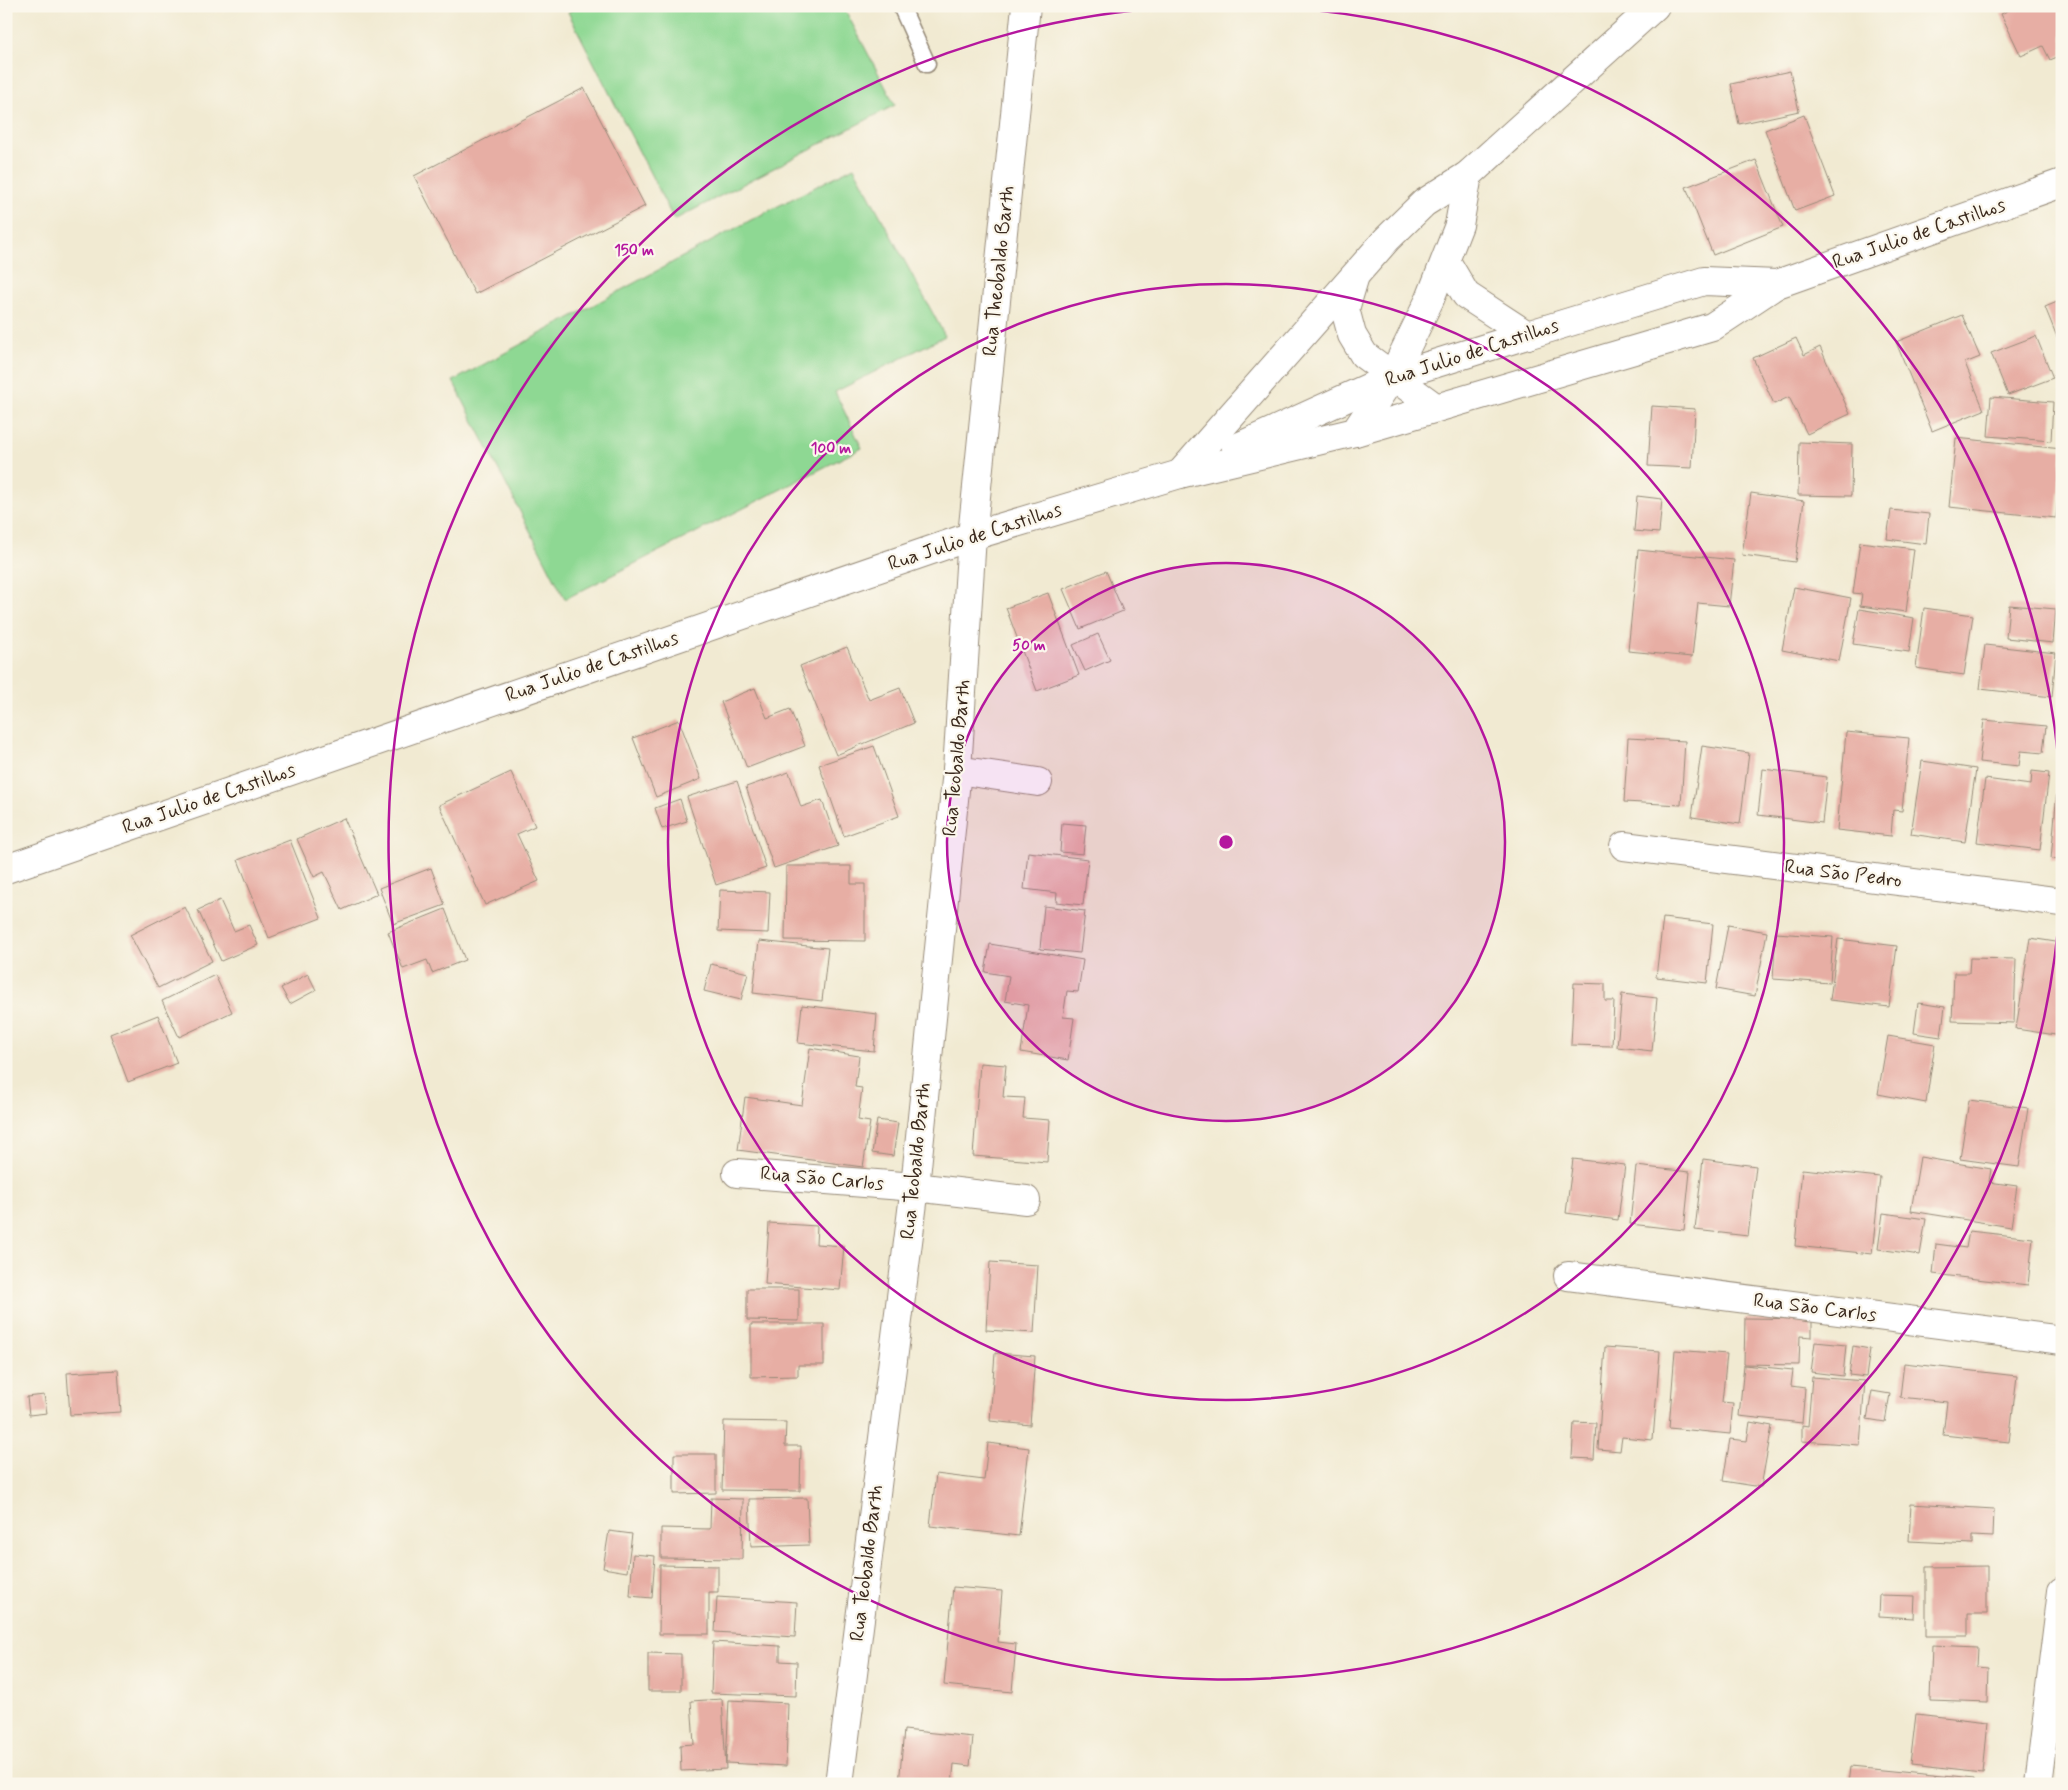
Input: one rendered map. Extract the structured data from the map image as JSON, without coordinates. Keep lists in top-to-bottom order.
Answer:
{
  "streets": {
    "street": [
      "Rua Julio de Castilhos",
      "Rua Theobaldo Barth",
      "Rua Teobaldo Barth",
      "Rua São Pedro",
      "Rua São Carlos"
    ]
  },
  "crossings": [
    ["Rua Julio de Castilhos", "Rua Theobaldo Barth"],
    ["Rua Julio de Castilhos", "Rua Teobaldo Barth"],
    ["Rua Theobaldo Barth", "Rua Teobaldo Barth"],
    ["Rua Teobaldo Barth", "Rua São Carlos"]
  ],
  "rings": ["150 m", "100 m", "50 m"]
}
